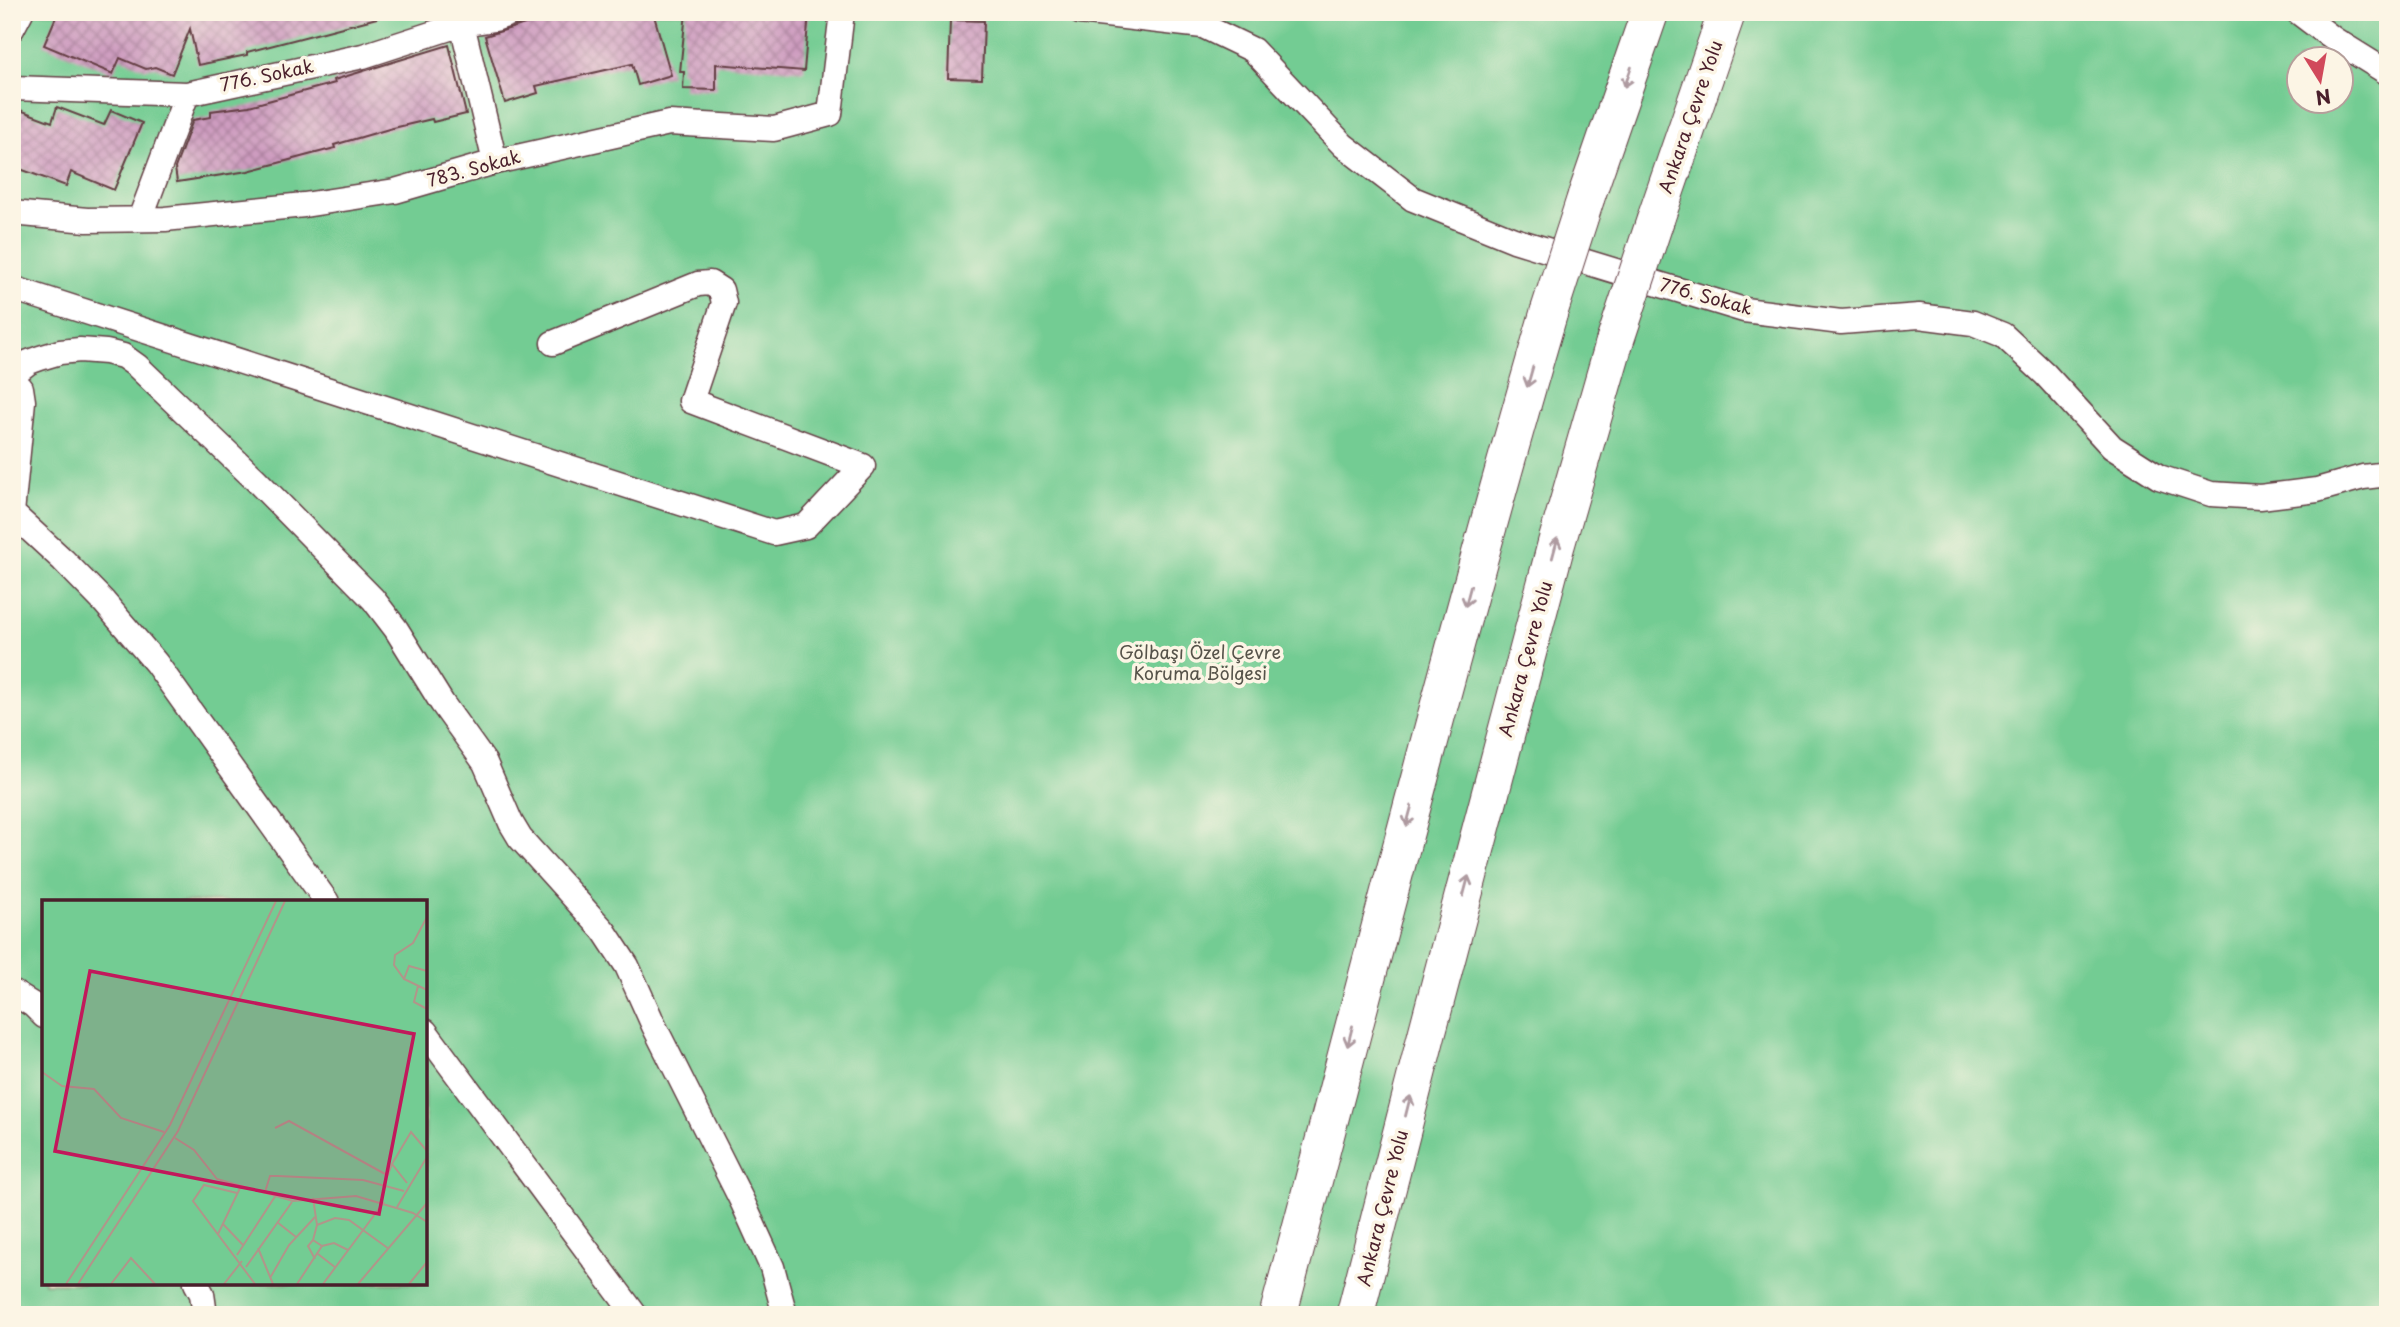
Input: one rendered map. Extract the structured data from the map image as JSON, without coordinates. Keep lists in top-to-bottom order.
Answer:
{
  "streets": {
    "highway": ["Ankara Çevre Yolu"],
    "street": ["776. Sokak", "783. Sokak"]
  },
  "parks": ["Gölbaşı Özel Çevre Koruma Bölgesi"],
  "north": "bottom"
}
